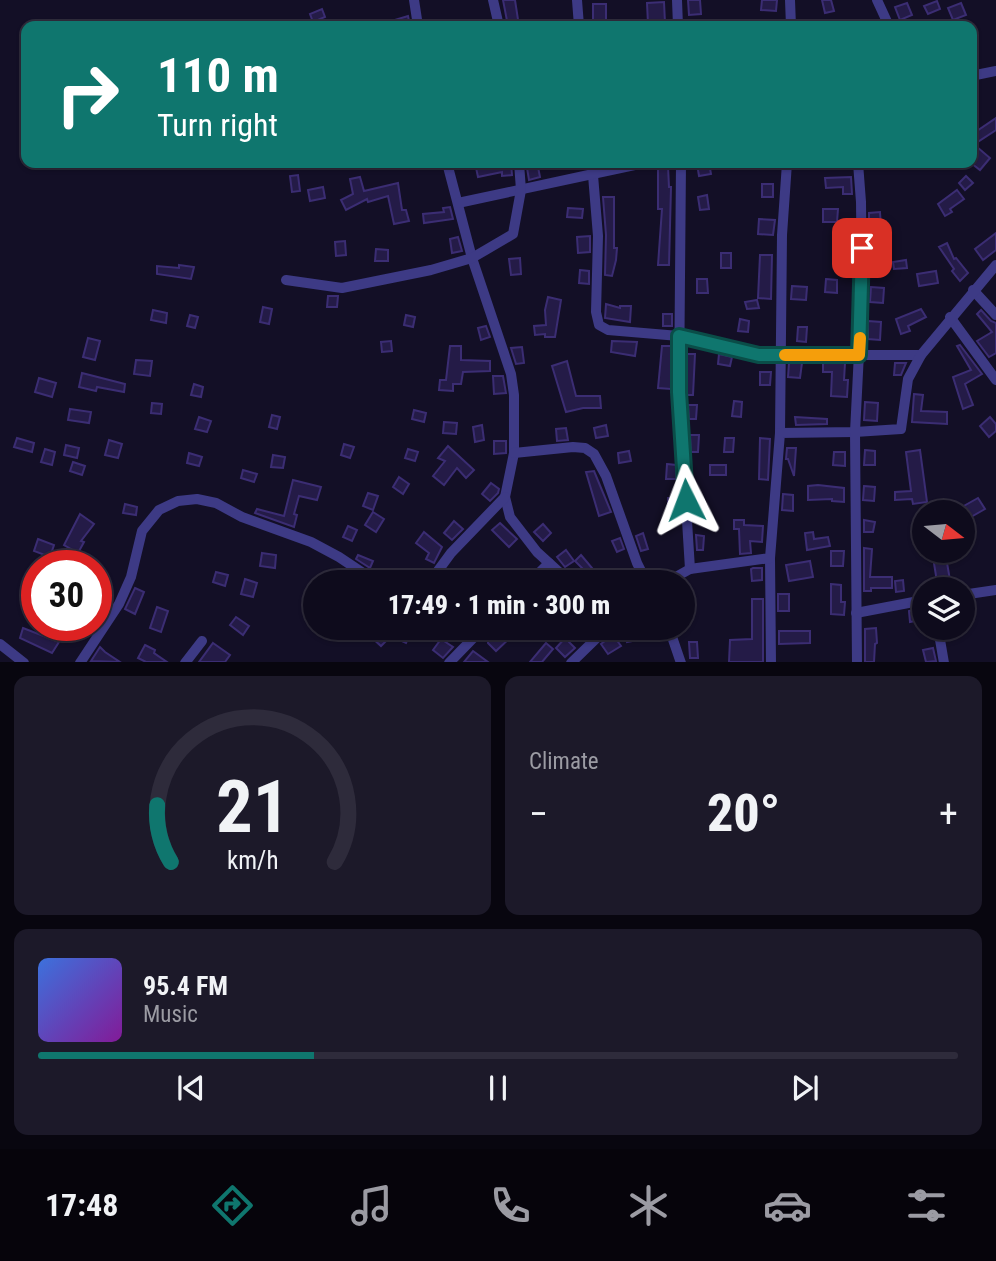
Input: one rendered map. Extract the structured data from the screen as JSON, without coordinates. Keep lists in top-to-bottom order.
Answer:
{
  "north": "right",
  "page": {
    "turn": ["110 m", "Turn right"],
    "limit": "30",
    "trip": "17:49 · 1 min · 300 m",
    "tile": "Climate",
    "heat": ["−", "20°", "+"],
    "song": ["95.4 FM", "Music"],
    "tabs": "17:48",
    "gauge": ["21", "km/h"]
  }
}
